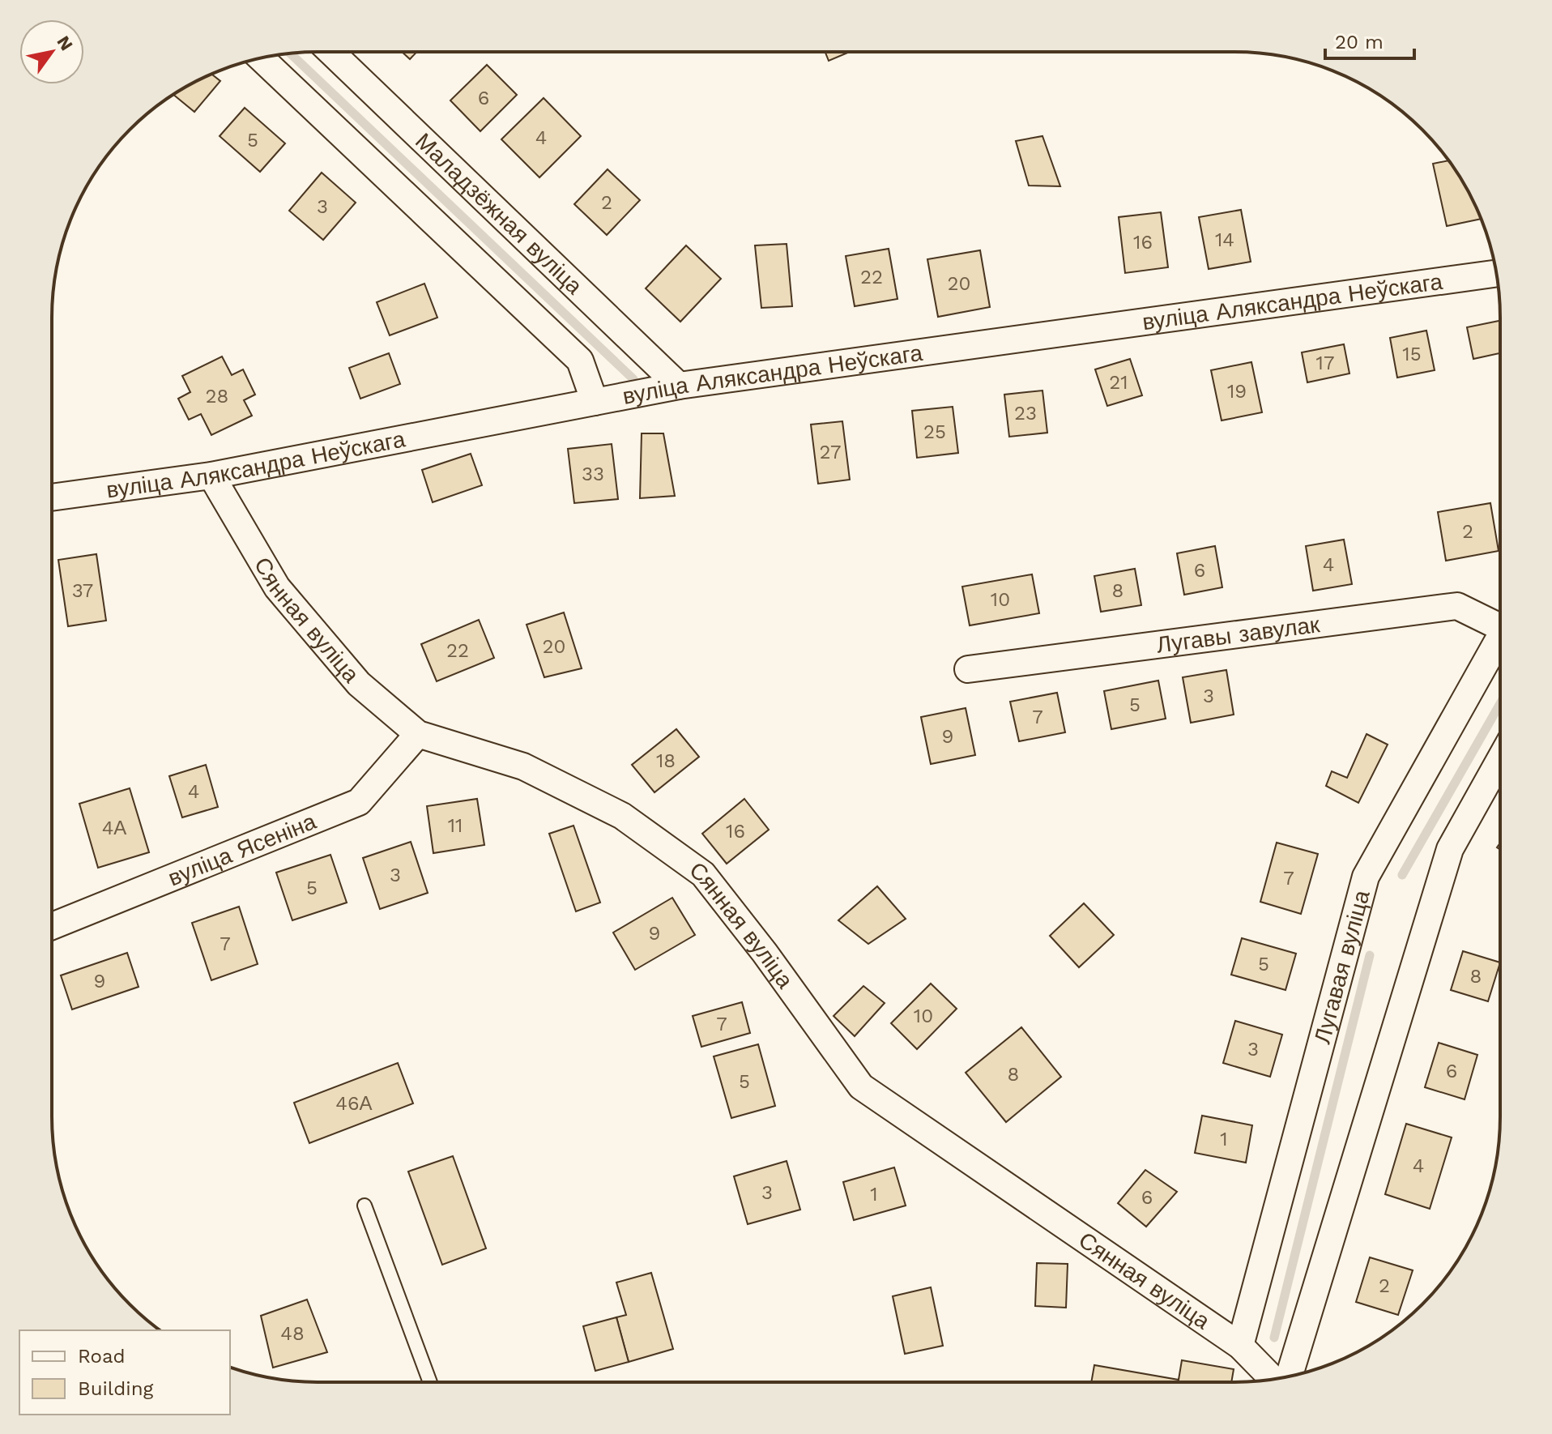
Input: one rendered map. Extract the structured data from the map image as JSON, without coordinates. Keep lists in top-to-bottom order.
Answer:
{
  "streets": {
    "street": [
      "Маладзёжная вуліца",
      "вуліца Аляксандра Неўскага",
      "Сянная вуліца",
      "Лугавы завулак",
      "вуліца Ясеніна",
      "Лугавая вуліца"
    ]
  },
  "crossings": [
    ["Маладзёжная вуліца", "вуліца Аляксандра Неўскага"],
    ["вуліца Аляксандра Неўскага", "Сянная вуліца"],
    ["Сянная вуліца", "вуліца Ясеніна"],
    ["Сянная вуліца", "Лугавая вуліца"]
  ],
  "house_numbers": [
    "6",
    "4",
    "5",
    "2",
    "3",
    "14",
    "16",
    "22",
    "20",
    "15",
    "17",
    "21",
    "19",
    "28",
    "23",
    "25",
    "27",
    "33",
    "2",
    "4",
    "6",
    "37",
    "8",
    "10",
    "20",
    "22",
    "3",
    "5",
    "7",
    "9",
    "18",
    "4",
    "11",
    "4А",
    "16",
    "3",
    "7",
    "5",
    "9",
    "7",
    "5",
    "8",
    "9",
    "10",
    "7",
    "3",
    "6",
    "8",
    "5",
    "46А",
    "1",
    "4",
    "3",
    "1",
    "6",
    "2",
    "48"
  ],
  "legend": ["Road", "Building"],
  "scale_bar": "20 m",
  "north": "top right"
}
